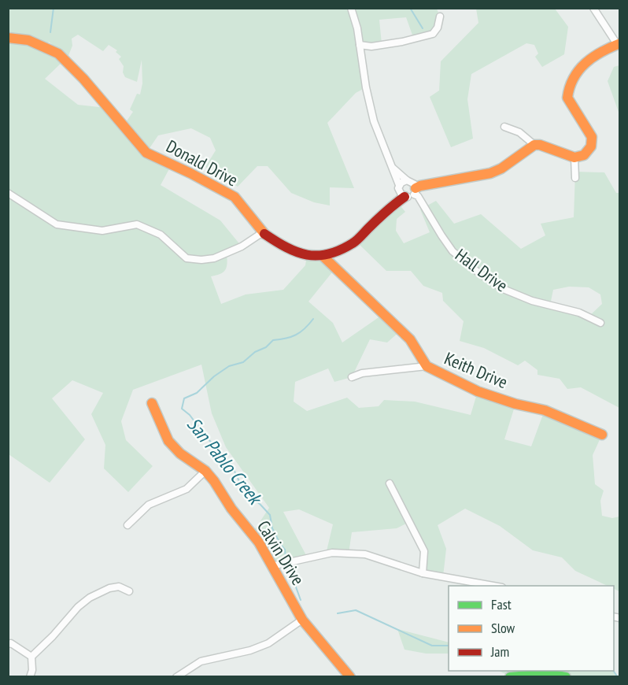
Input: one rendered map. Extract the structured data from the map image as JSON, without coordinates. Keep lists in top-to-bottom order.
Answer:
{
  "streets": {
    "street": [
      "Donald Drive",
      "Hall Drive",
      "Keith Drive",
      "Calvin Drive"
    ]
  },
  "crossings": [
    ["Donald Drive", "Keith Drive"]
  ],
  "water": ["San Pablo Creek"],
  "legend": ["Fast", "Slow", "Jam"]
}
